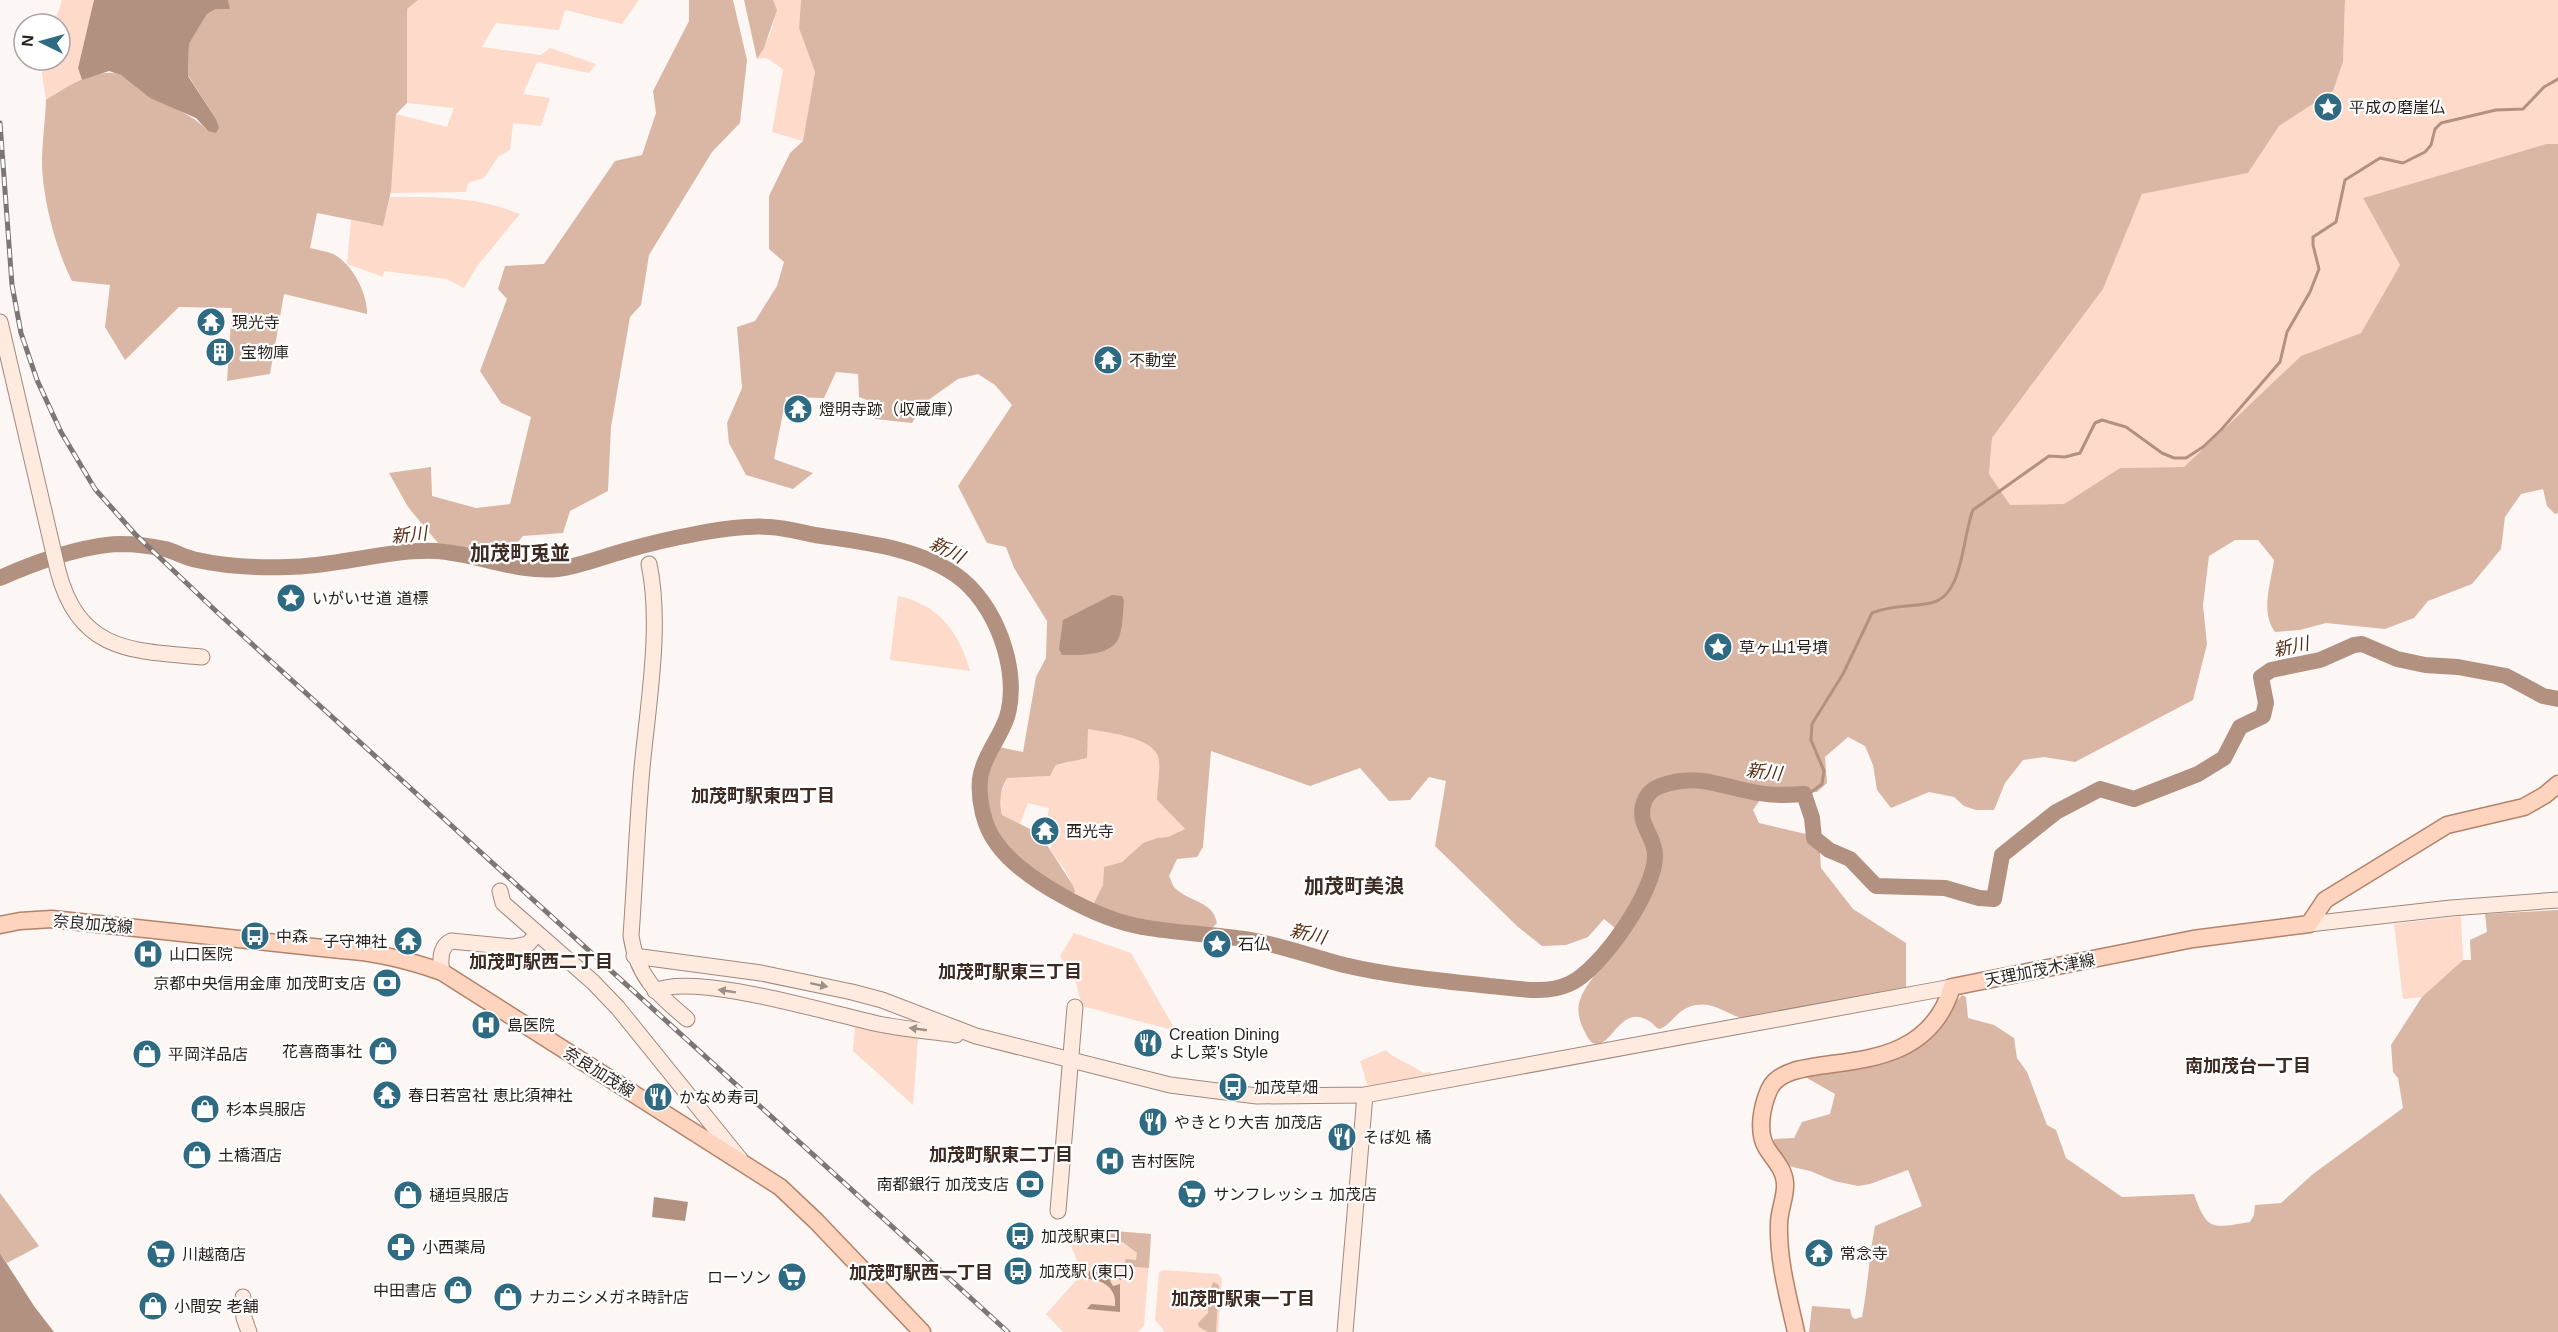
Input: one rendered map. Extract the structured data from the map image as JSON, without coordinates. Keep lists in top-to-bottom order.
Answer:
{
  "streets": {
    "main road": ["奈良加茂線", "天理加茂木津線"]
  },
  "districts": [
    "加茂町兎並",
    "加茂町駅東四丁目",
    "加茂町美浪",
    "加茂町駅西二丁目",
    "加茂町駅東三丁目",
    "南加茂台一丁目",
    "加茂町駅東二丁目",
    "加茂町駅西一丁目",
    "加茂町駅東一丁目"
  ],
  "water": ["新川"],
  "places": {
    "place": [
      "平成の磨崖仏",
      "いがいせ道 道標",
      "草ヶ山1号墳",
      "石仏"
    ],
    "temple": [
      "現光寺",
      "不動堂",
      "燈明寺跡（収蔵庫）",
      "西光寺",
      "子守神社",
      "春日若宮社 恵比須神社",
      "常念寺"
    ],
    "building": ["宝物庫"],
    "bus stop": [
      "中森",
      "加茂草畑",
      "加茂駅東口",
      "加茂駅 (東口)"
    ],
    "hospital": ["山口医院", "島医院", "吉村医院"],
    "bank": ["京都中央信用金庫 加茂町支店", "南都銀行 加茂支店"],
    "restaurant": [
      "Creation Dining よし菜's Style",
      "かなめ寿司",
      "やきとり大吉 加茂店",
      "そば処 橘"
    ],
    "shop": [
      "花喜商事社",
      "平岡洋品店",
      "杉本呉服店",
      "土橋酒店",
      "樋垣呉服店",
      "中田書店",
      "ナカニシメガネ時計店",
      "小間安 老舗"
    ],
    "supermarket": ["サンフレッシュ 加茂店", "川越商店", "ローソン"],
    "pharmacy": ["小西薬局"]
  },
  "north": "left"
}
